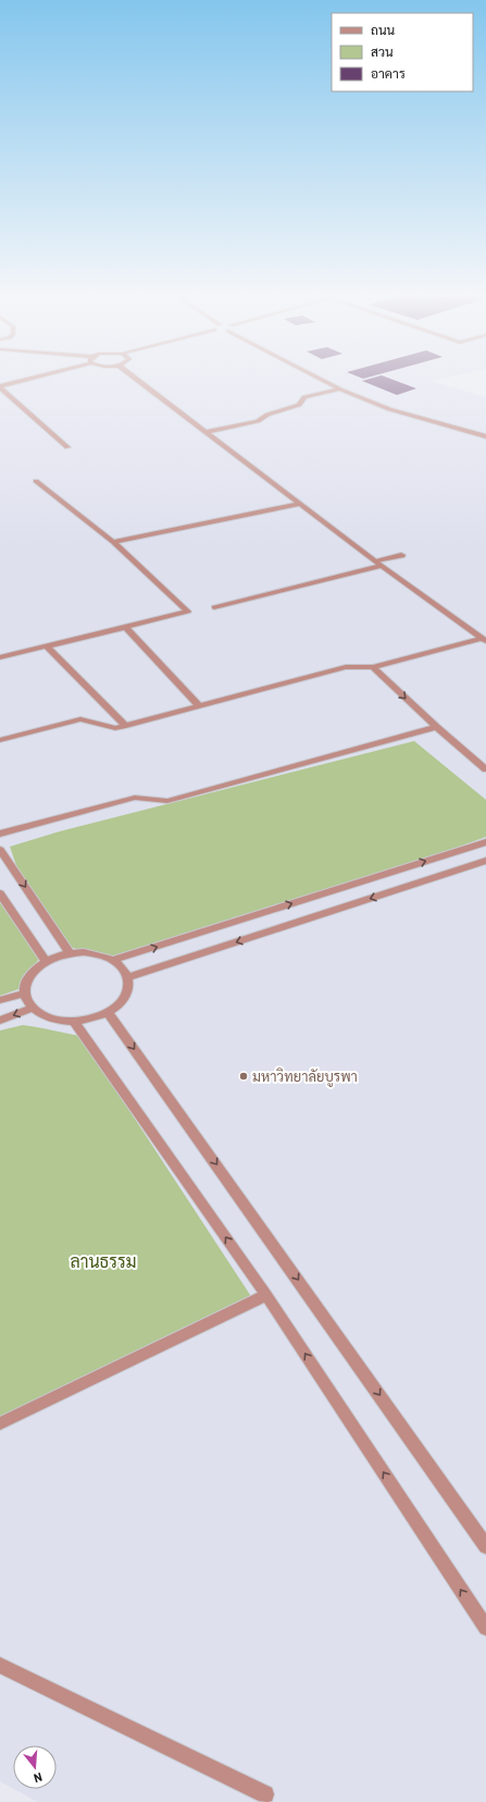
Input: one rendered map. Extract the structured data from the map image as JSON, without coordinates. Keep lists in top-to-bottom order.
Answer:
{
  "parks": ["ลานธรรม"],
  "places": ["มหาวิทยาลัยบูรพา"],
  "legend": ["ถนน", "สวน", "อาคาร"],
  "north": "bottom"
}
